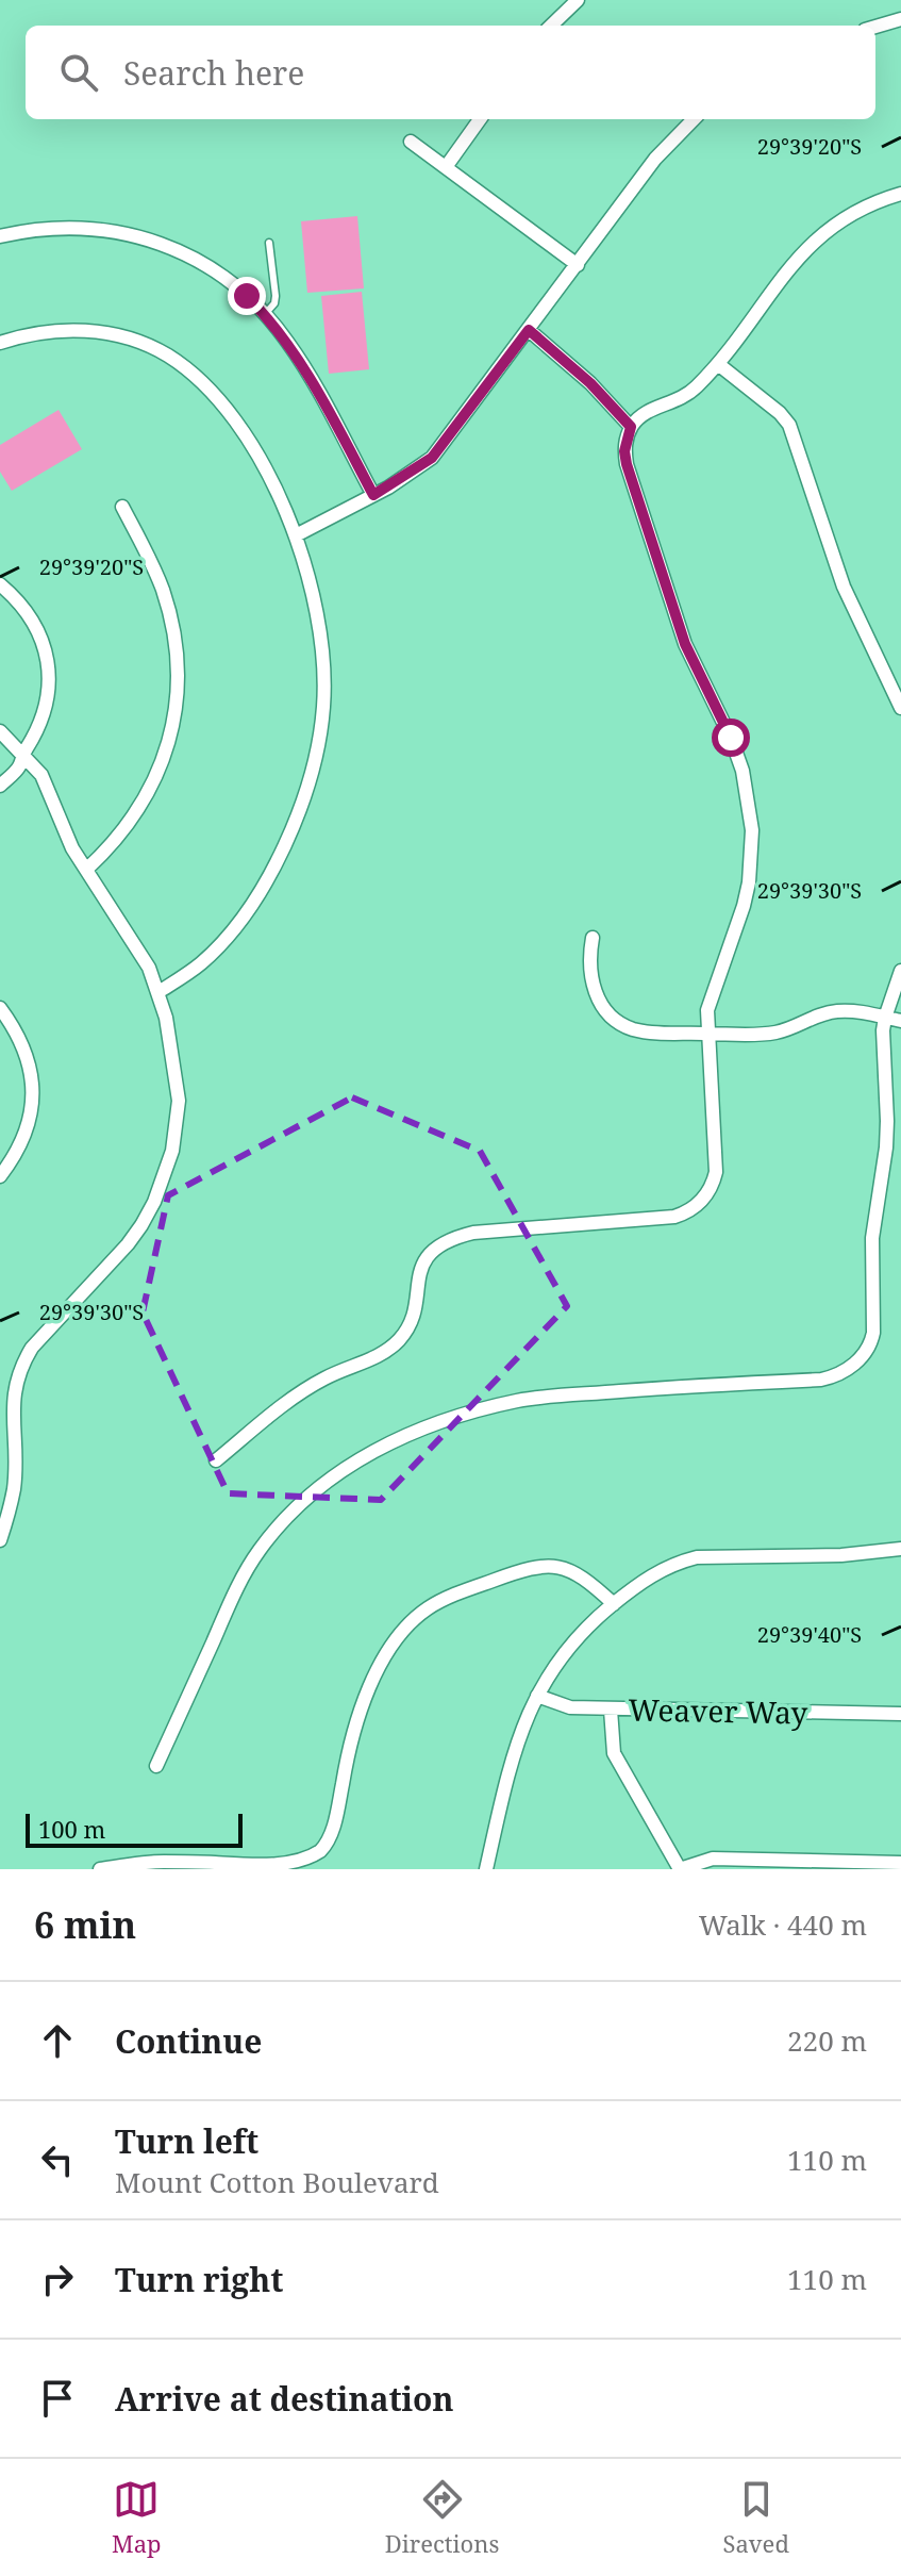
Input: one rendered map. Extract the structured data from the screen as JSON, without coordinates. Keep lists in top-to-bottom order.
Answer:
{
  "streets": {
    "street": ["Weaver Way"]
  },
  "scale_bar": "100 m",
  "page": {
    "search": "Search here",
    "scale": "100 m",
    "heading": ["6 min", "Walk · 440 m"],
    "list": [
      ["Continue", "220 m"],
      ["Turn left", "Mount Cotton Boulevard", "110 m"],
      ["Turn right", "110 m"],
      "Arrive at destination"
    ],
    "nav": ["Map", "Directions", "Saved"]
  },
  "coordinates": ["29°39'20\"S", "29°39'30\"S", "29°39'40\"S"]
}
